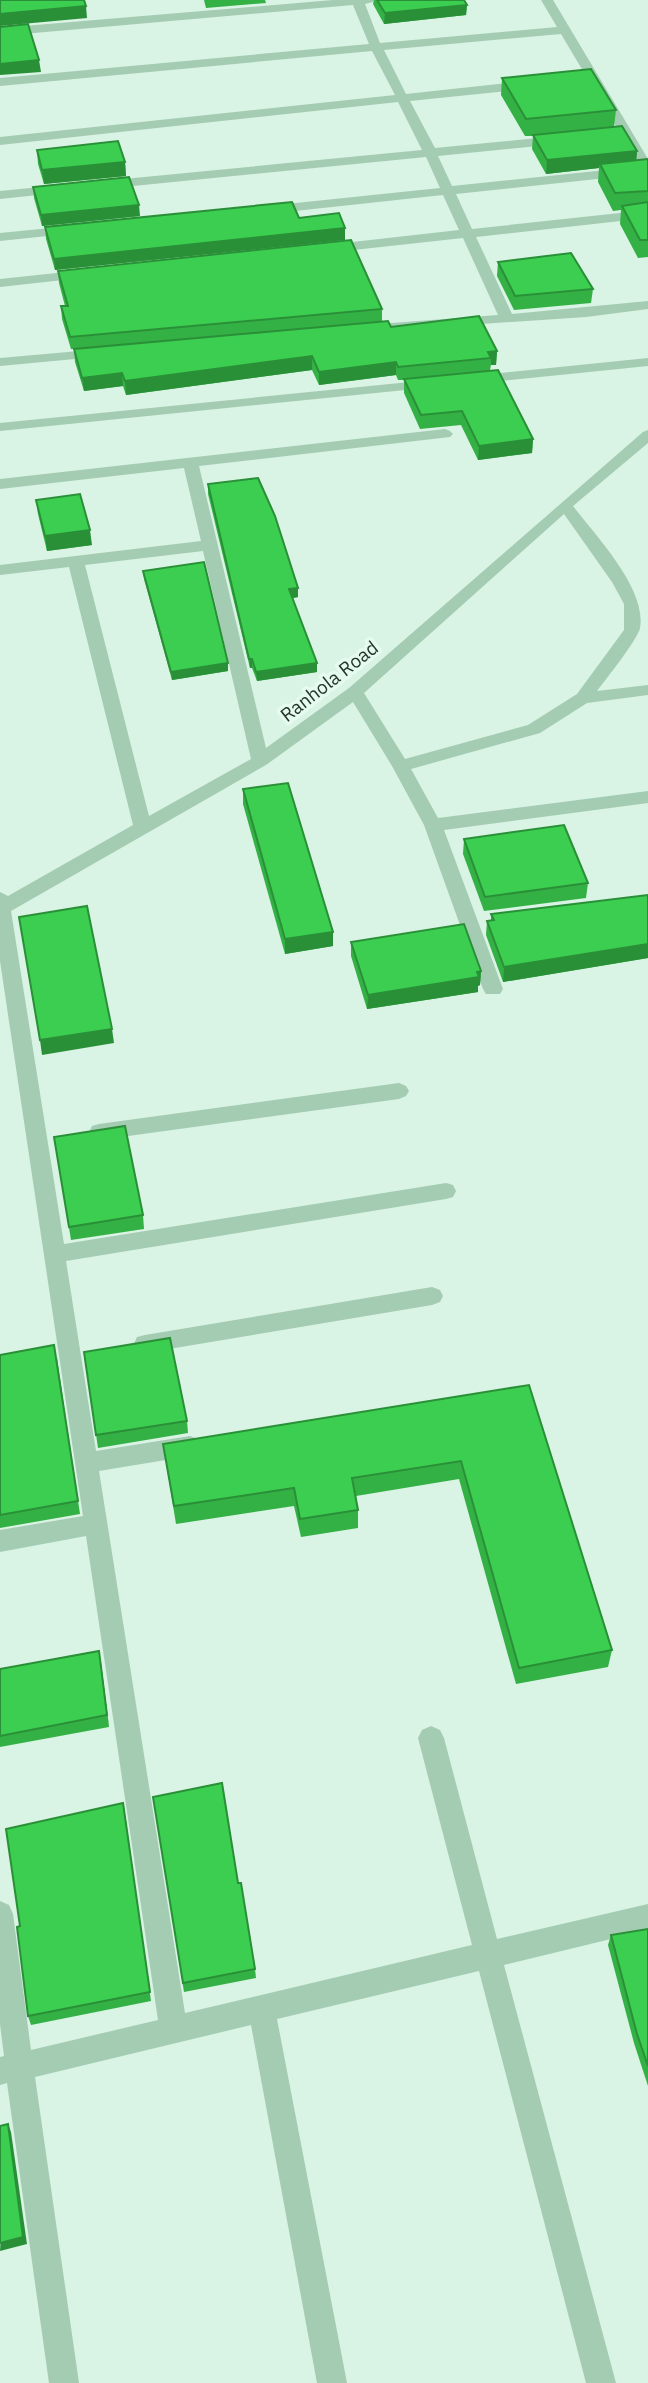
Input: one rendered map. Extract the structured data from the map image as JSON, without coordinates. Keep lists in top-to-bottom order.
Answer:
{
  "streets": {
    "street": ["Ranhola Road"]
  }
}
